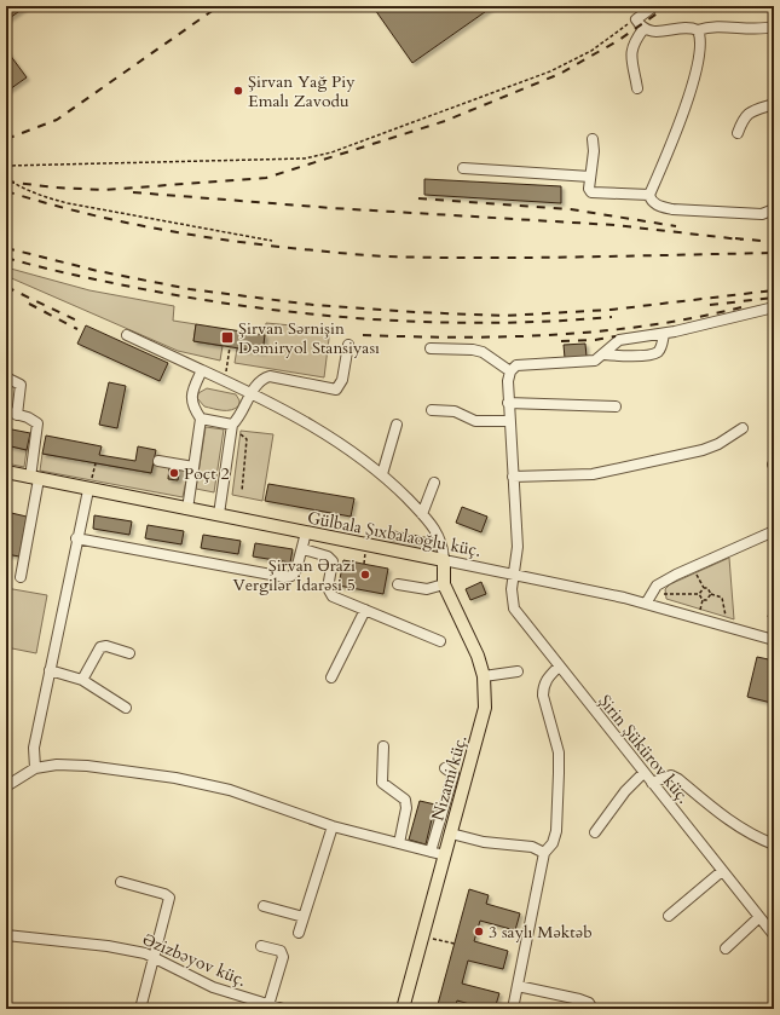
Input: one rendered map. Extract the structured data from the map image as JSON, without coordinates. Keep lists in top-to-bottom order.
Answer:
{
  "streets": {
    "main road": ["Gülbala Şıxbalaoğlu küç.", "Nizami küç."],
    "street": ["Şirin Şükürov küç.", "Əzizbəyov küç."]
  },
  "crossings": [
    ["Gülbala Şıxbalaoğlu küç.", "Şirin Şükürov küç."],
    ["Gülbala Şıxbalaoğlu küç.", "Nizami küç."]
  ],
  "places": {
    "other": [
      "Şirvan Yağ Piy Emalı Zavodu",
      "Poçt 2",
      "Şirvan Ərazi Vergilər İdarəsi 5",
      "3 saylı Məktəb"
    ],
    "transit": ["Şirvan Sərnişin Dəmiryol Stansiyası"]
  }
}
